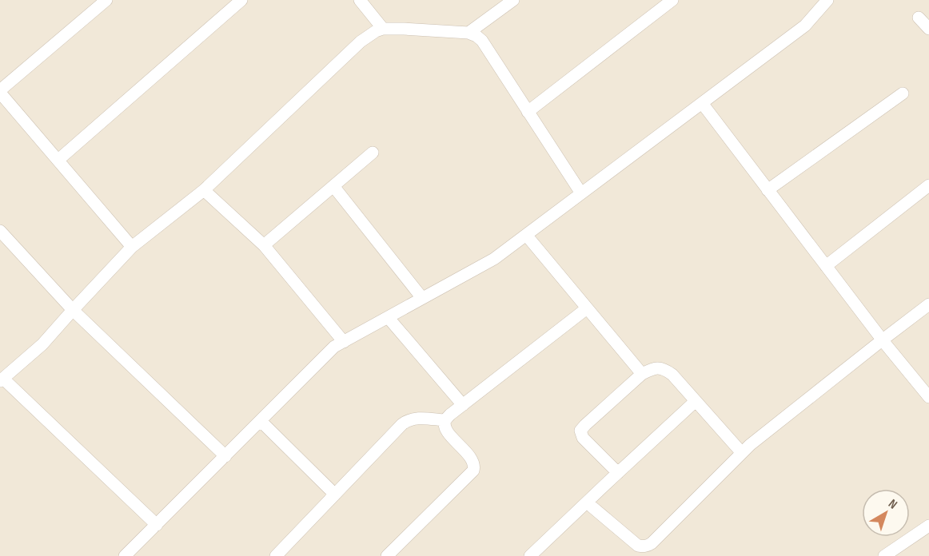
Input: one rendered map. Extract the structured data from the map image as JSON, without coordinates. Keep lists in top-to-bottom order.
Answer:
{
  "north": "top right"
}
